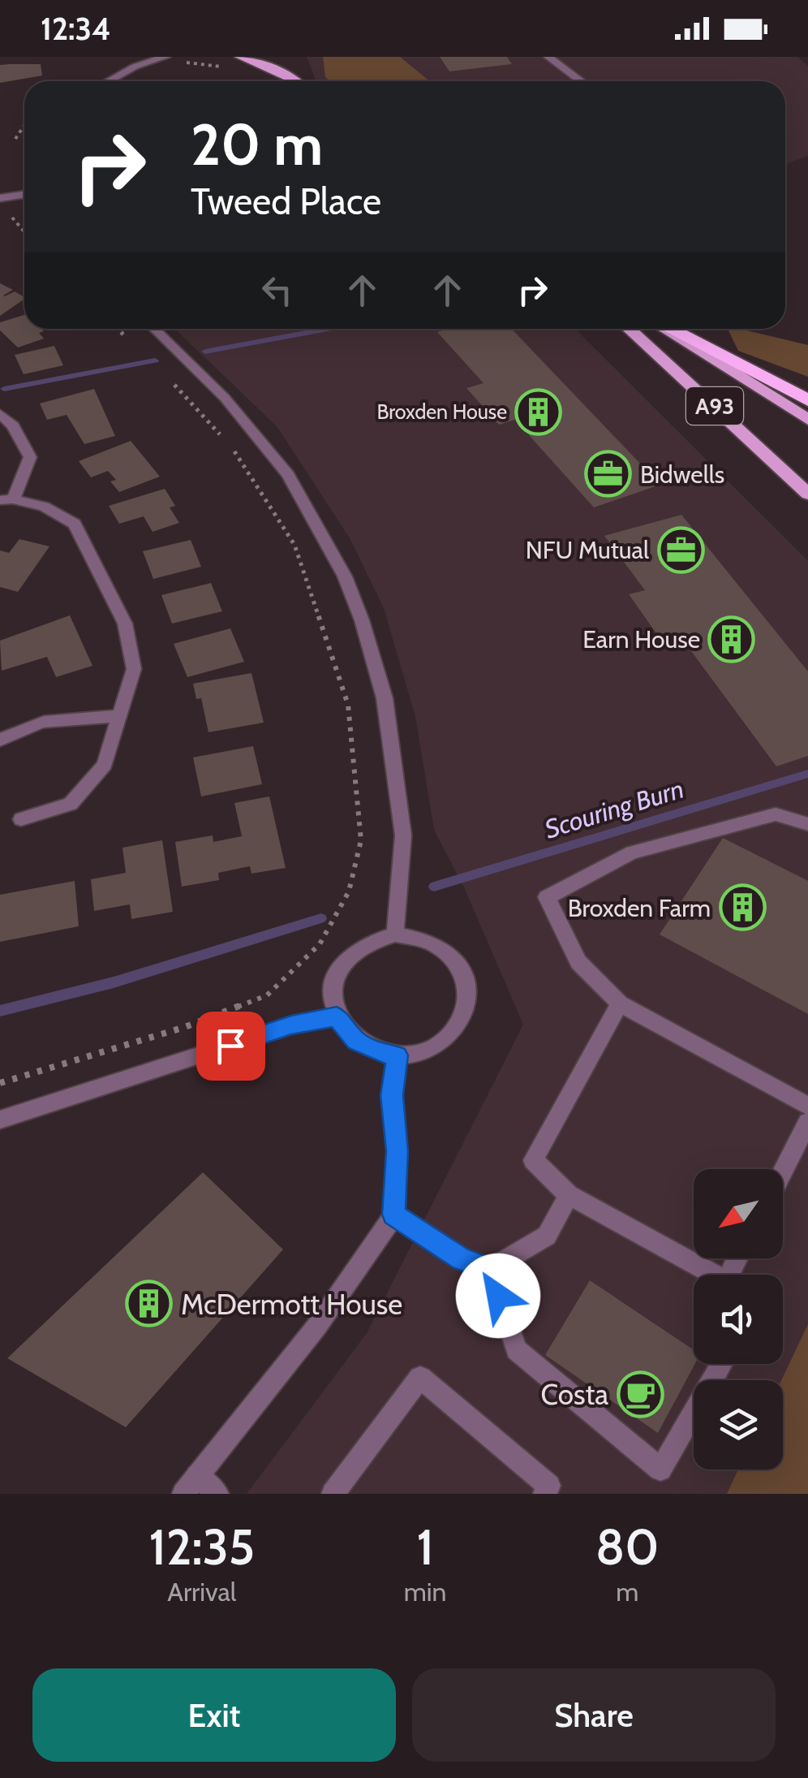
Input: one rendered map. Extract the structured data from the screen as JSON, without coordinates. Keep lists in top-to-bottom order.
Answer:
{
  "streets": {
    "main road": ["A93"]
  },
  "water": ["Scouring Burn"],
  "places": {
    "building": [
      "Broxden House",
      "Earn House",
      "Broxden Farm",
      "McDermott House"
    ],
    "office": ["Bidwells", "NFU Mutual"],
    "cafe": ["Costa"]
  },
  "north": "bottom left",
  "page": {
    "status": "12:34",
    "turn": ["20 m", "Tweed Place"],
    "eta": [
      "12:35",
      "Arrival",
      "1",
      "min",
      "80",
      "m"
    ],
    "buttons": ["Exit", "Share"]
  }
}
